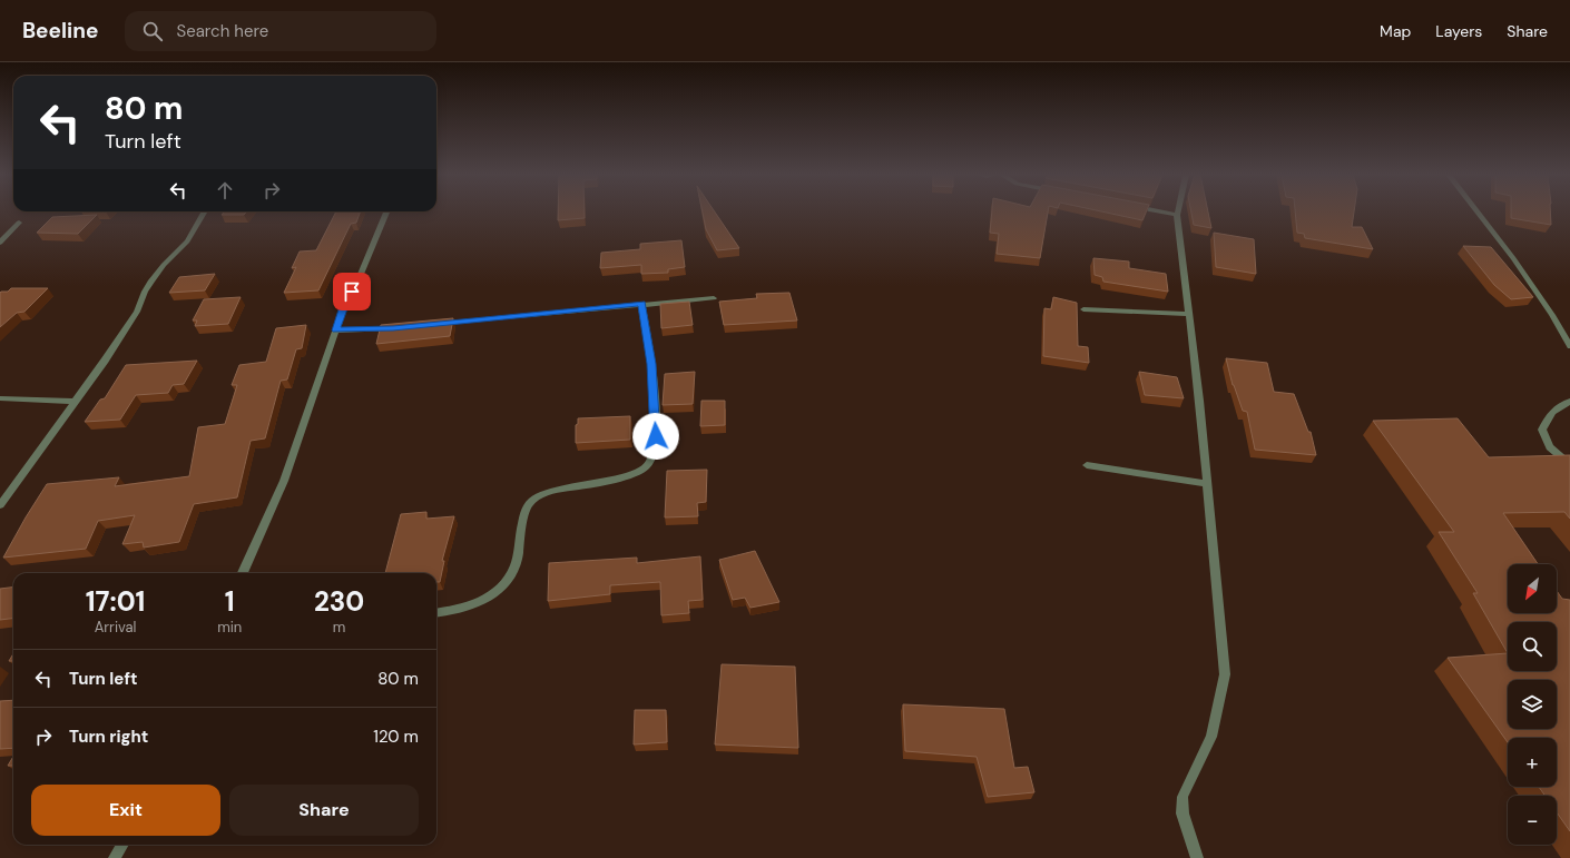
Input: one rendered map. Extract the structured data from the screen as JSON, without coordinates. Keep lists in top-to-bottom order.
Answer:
{
  "north": "bottom left",
  "page": {
    "header": "Beeline",
    "search": "Search here",
    "nav": ["Map", "Layers", "Share"],
    "turn": ["80 m", "Turn left"],
    "map_buttons": ["+", "−"],
    "eta": [
      "17:01",
      "Arrival",
      "1",
      "min",
      "230",
      "m"
    ],
    "list": [
      {
        "name": "Turn left",
        "value": "80 m"
      },
      {
        "name": "Turn right",
        "value": "120 m"
      }
    ],
    "buttons": ["Exit", "Share"]
  }
}
